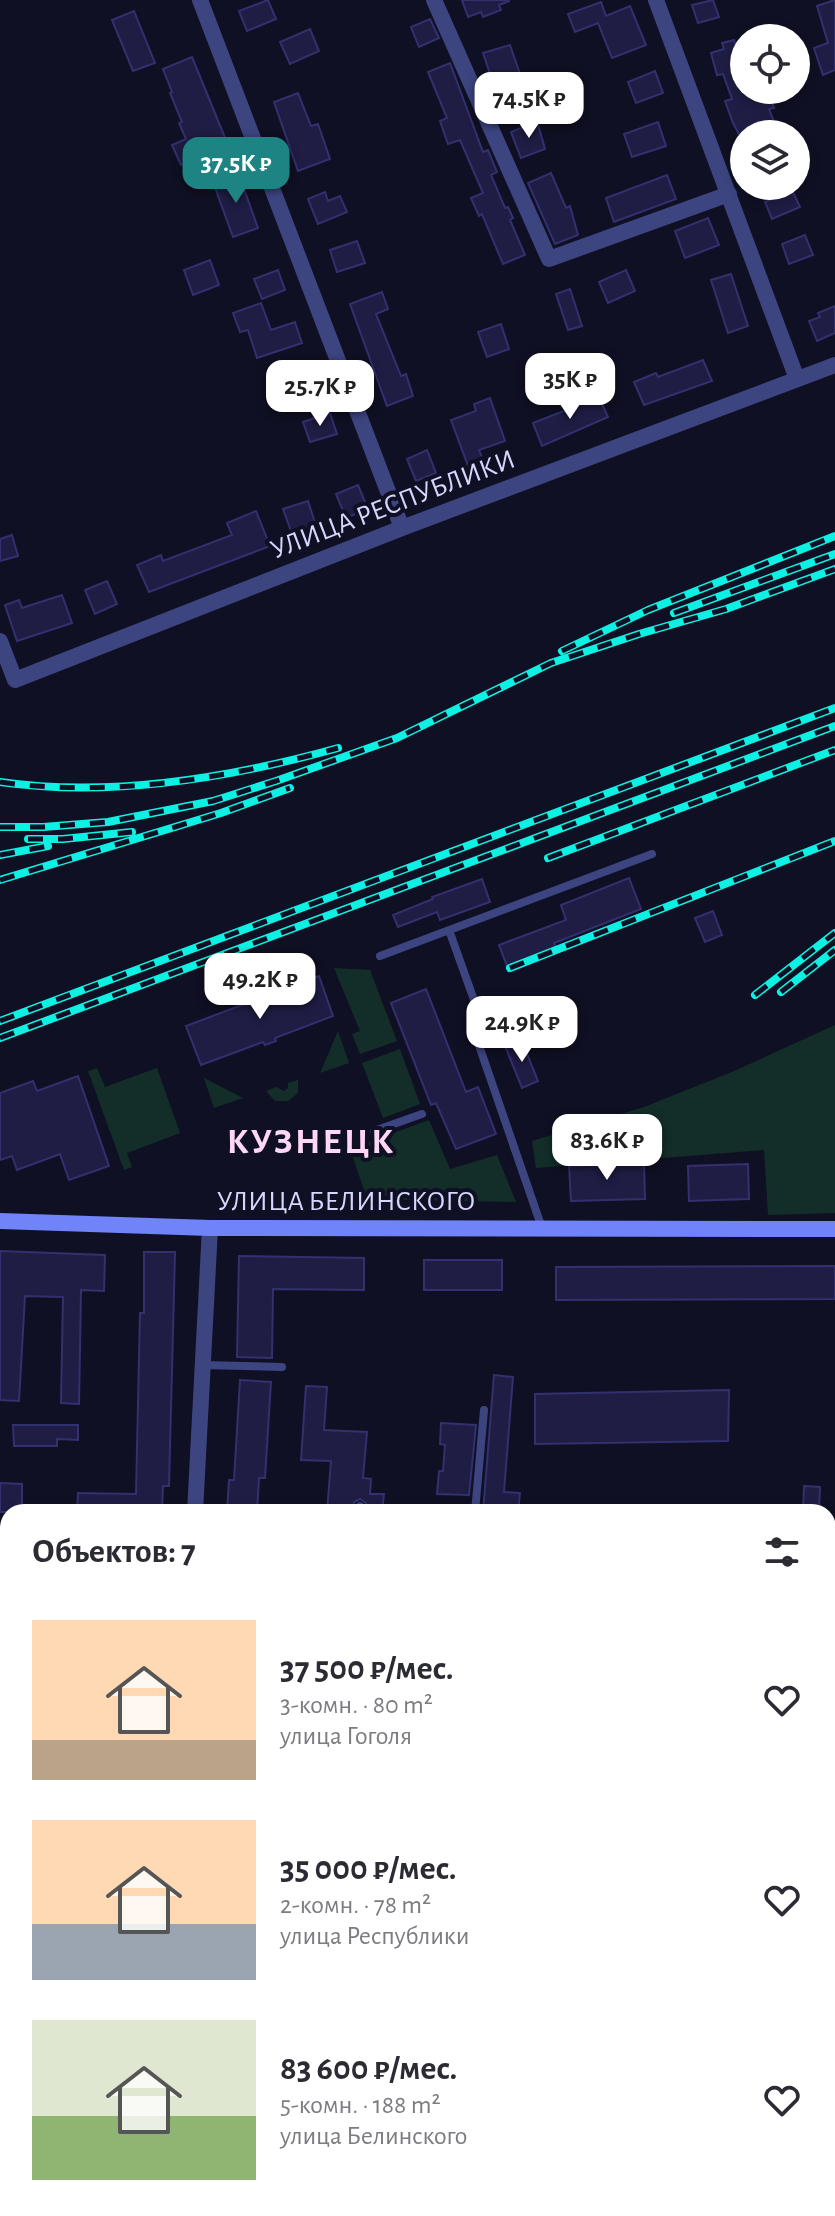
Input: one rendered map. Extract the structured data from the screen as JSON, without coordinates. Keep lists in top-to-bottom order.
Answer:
{
  "streets": {
    "street": ["УЛИЦА РЕСПУБЛИКИ", "УЛИЦА БЕЛИНСКОГО"]
  },
  "districts": ["КУЗНЕЦК"],
  "page": {
    "price": [
      "74.5K ₽",
      "37.5K ₽",
      "35K ₽",
      "25.7K ₽",
      "49.2K ₽",
      "24.9K ₽",
      "83.6K ₽"
    ],
    "heading": "Объектов: 7",
    "list": [
      {
        "name": "37 500 ₽/мес.",
        "note": "3-комн. · 80 m² · улица Гоголя"
      },
      {
        "name": "35 000 ₽/мес.",
        "note": "2-комн. · 78 m² · улица Республики"
      },
      {
        "name": "83 600 ₽/мес.",
        "note": "5-комн. · 188 m² · улица Белинского"
      }
    ]
  }
}
